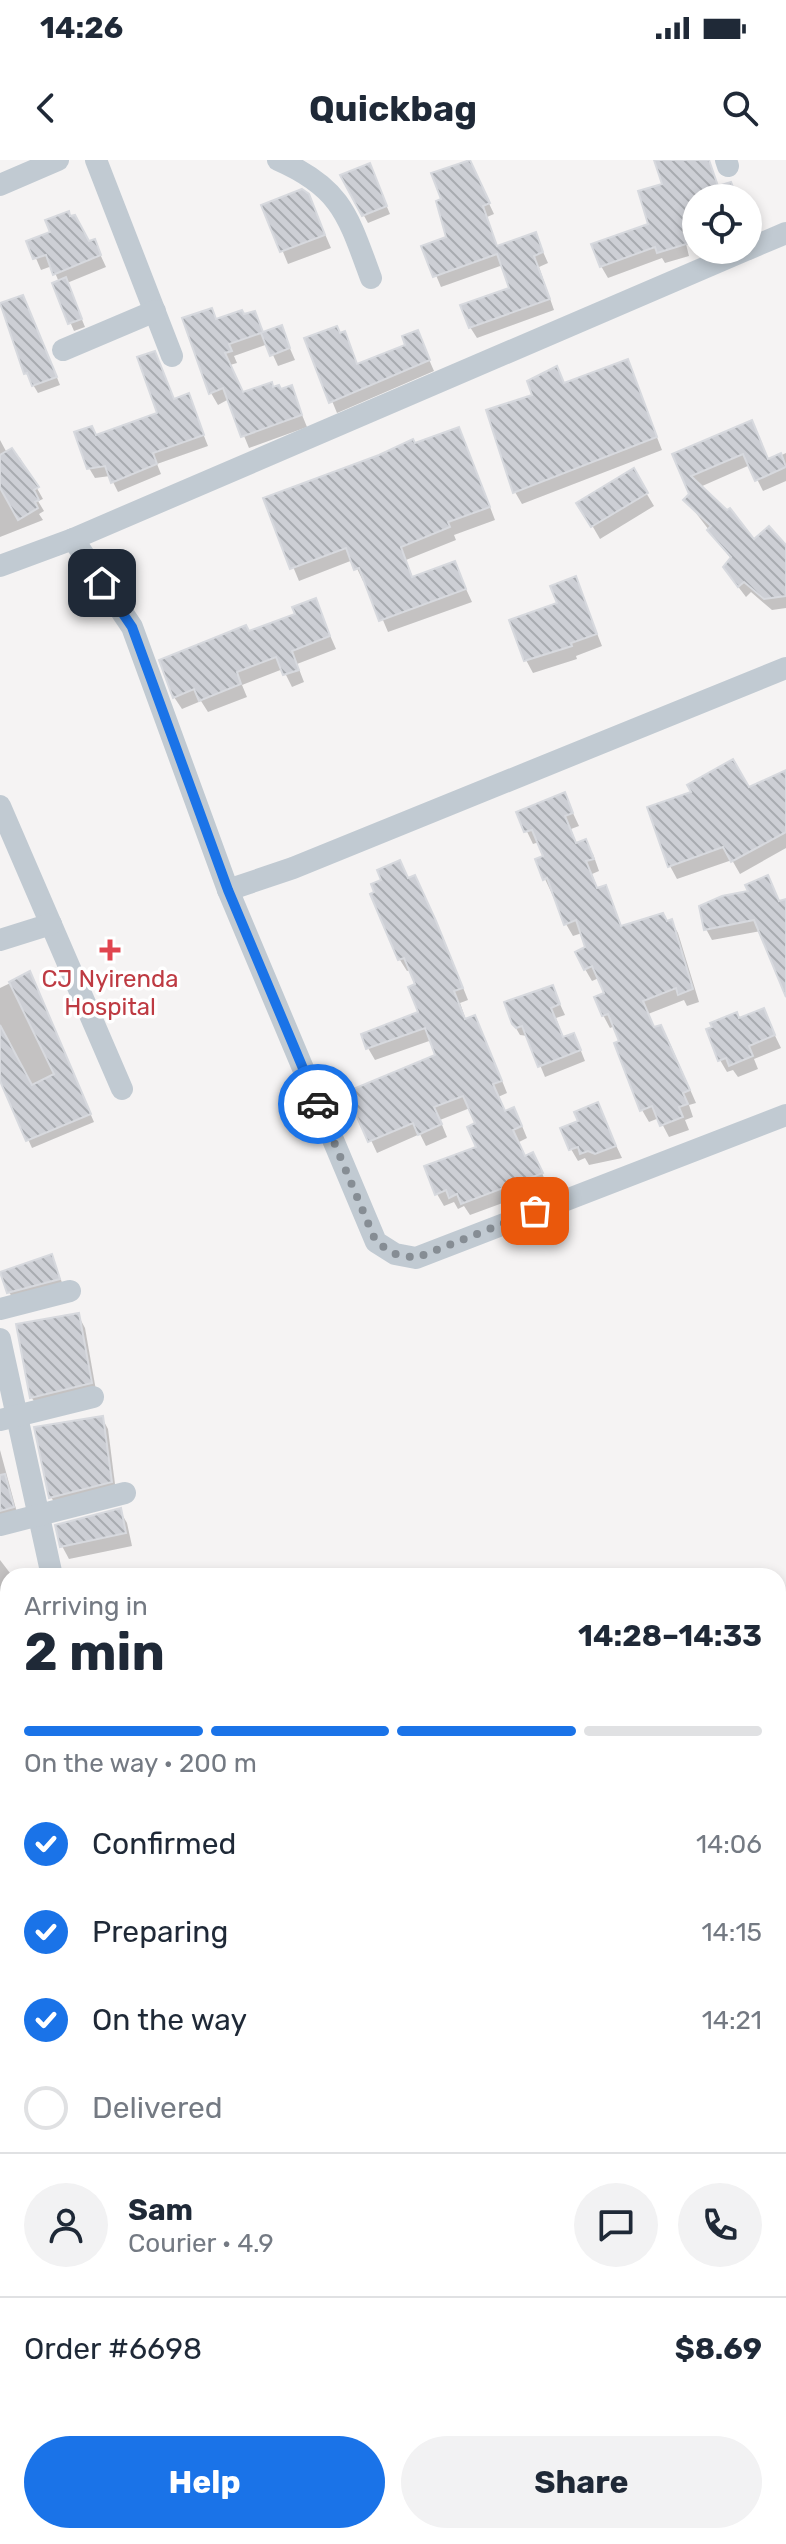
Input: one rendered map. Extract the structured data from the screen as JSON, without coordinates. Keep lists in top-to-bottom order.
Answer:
{
  "places": {
    "health": ["CJ Nyirenda Hospital"]
  },
  "page": {
    "status": "14:26",
    "header": "Quickbag",
    "heading": ["2 min", "Arriving in", "14:28–14:33"],
    "panel": [
      "Sam",
      "Courier · 4.9",
      "Order #6698",
      "$8.69"
    ],
    "bar": "On the way · 200 m",
    "list": [
      ["Confirmed", "14:06"],
      ["Preparing", "14:15"],
      ["On the way", "14:21"],
      "Delivered"
    ],
    "buttons": ["Help", "Share"]
  }
}
